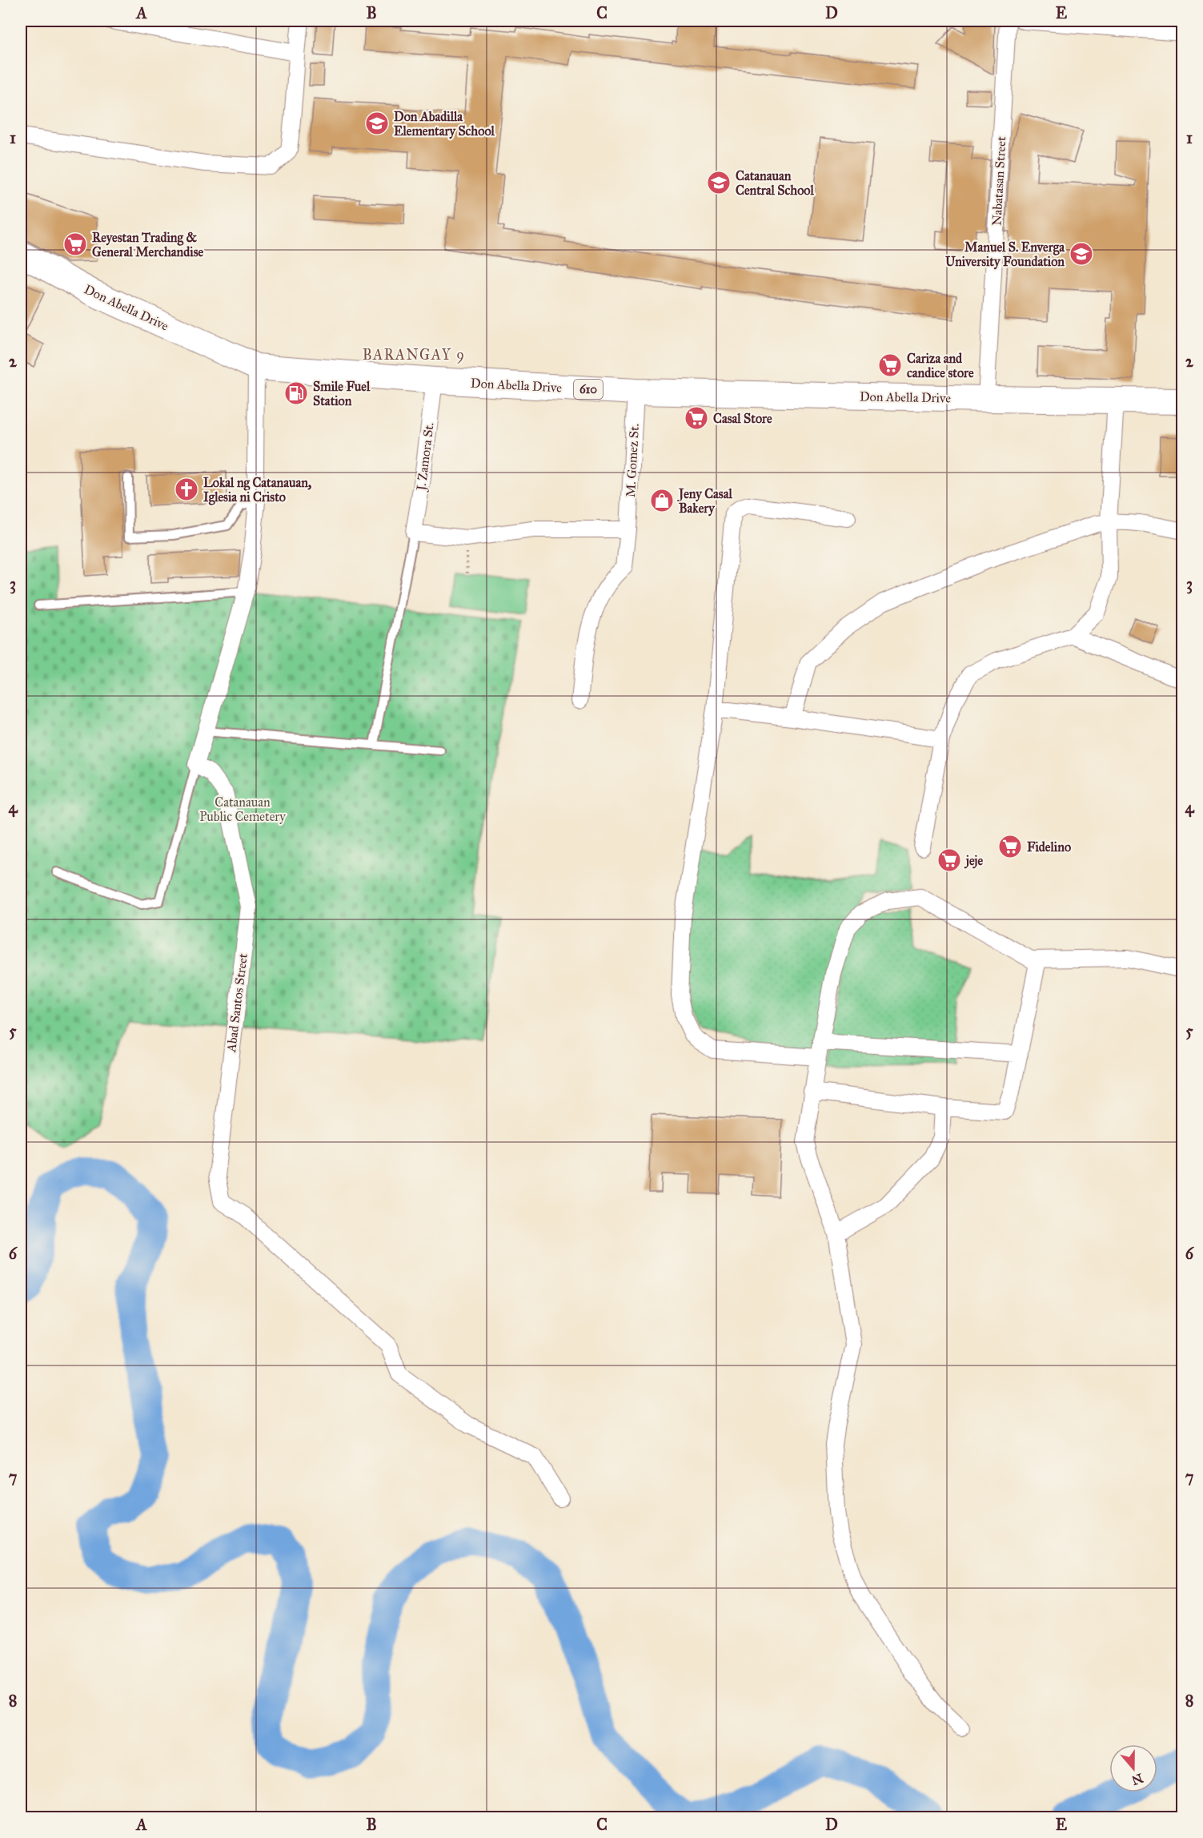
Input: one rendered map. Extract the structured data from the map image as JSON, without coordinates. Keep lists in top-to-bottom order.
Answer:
{
  "streets": {
    "main road": ["Don Abella Drive", "610"],
    "street": [
      "Nabatasan Street",
      "J. Zamora St.",
      "M. Gomez St.",
      "Abad Santos Street"
    ]
  },
  "crossings": [
    ["Nabatasan Street", "Don Abella Drive"],
    ["Don Abella Drive", "J. Zamora St."],
    ["Don Abella Drive", "M. Gomez St."]
  ],
  "districts": ["BARANGAY 9"],
  "parks": ["Catanauan Public Cemetery"],
  "places": {
    "school or university": ["Don Abadilla Elementary School", "Catanauan Central School", "Manuel S. Enverga University Foundation"],
    "supermarket": [
      "Reyestan Trading & General Merchandise",
      "Cariza and candice store",
      "Casal Store",
      "Fidelino",
      "jeje"
    ],
    "fuel station": ["Smile Fuel Station"],
    "church": ["Lokal ng Catanauan, Iglesia ni Cristo"],
    "shop": ["Jeny Casal Bakery"]
  },
  "north": "bottom",
  "grid": {
    "columns": [
      "A",
      "B",
      "C",
      "D",
      "E"
    ],
    "rows": [
      "1",
      "2",
      "3",
      "4",
      "5",
      "6",
      "7",
      "8"
    ]
  }
}
